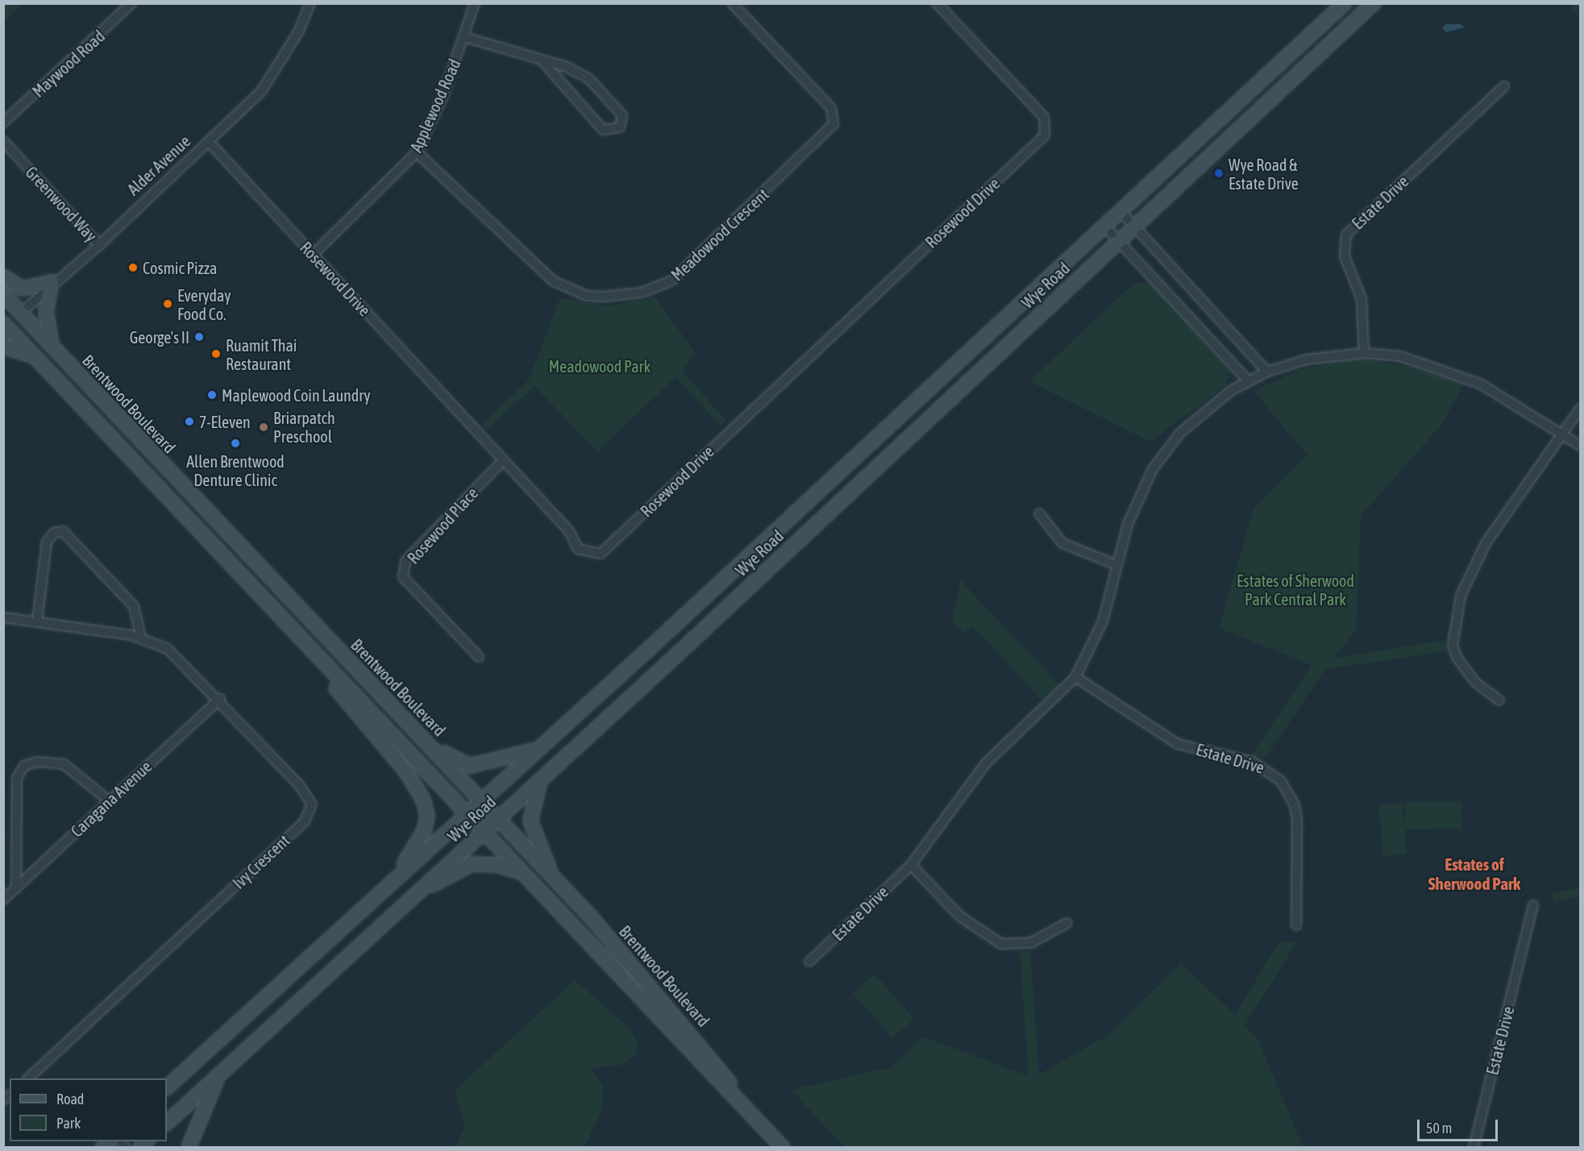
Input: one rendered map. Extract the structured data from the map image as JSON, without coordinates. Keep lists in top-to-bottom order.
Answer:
{
  "streets": {
    "main road": ["Alder Avenue", "Wye Road", "Brentwood Boulevard"],
    "street": [
      "Maywood Road",
      "Applewood Road",
      "Estate Drive",
      "Greenwood Way",
      "Rosewood Drive",
      "Meadowood Crescent",
      "Rosewood Place",
      "Caragana Avenue",
      "Ivy Crescent"
    ]
  },
  "crossings": [
    ["Applewood Road", "Rosewood Drive"],
    ["Applewood Road", "Meadowood Crescent"],
    ["Alder Avenue", "Greenwood Way"],
    ["Alder Avenue", "Rosewood Drive"],
    ["Alder Avenue", "Brentwood Boulevard"],
    ["Rosewood Drive", "Rosewood Place"],
    ["Wye Road", "Brentwood Boulevard"],
    ["Caragana Avenue", "Ivy Crescent"]
  ],
  "districts": ["Estates of Sherwood Park"],
  "parks": ["Meadowood Park", "Estates of Sherwood Park Central Park"],
  "places": [
    "Wye Road & Estate Drive",
    "Cosmic Pizza",
    "Everyday Food Co.",
    "George's II",
    "Ruamit Thai Restaurant",
    "Maplewood Coin Laundry",
    "7-Eleven",
    "Briarpatch Preschool",
    "Allen Brentwood Denture Clinic"
  ],
  "legend": ["Road", "Park"],
  "scale_bar": "50 m"
}
